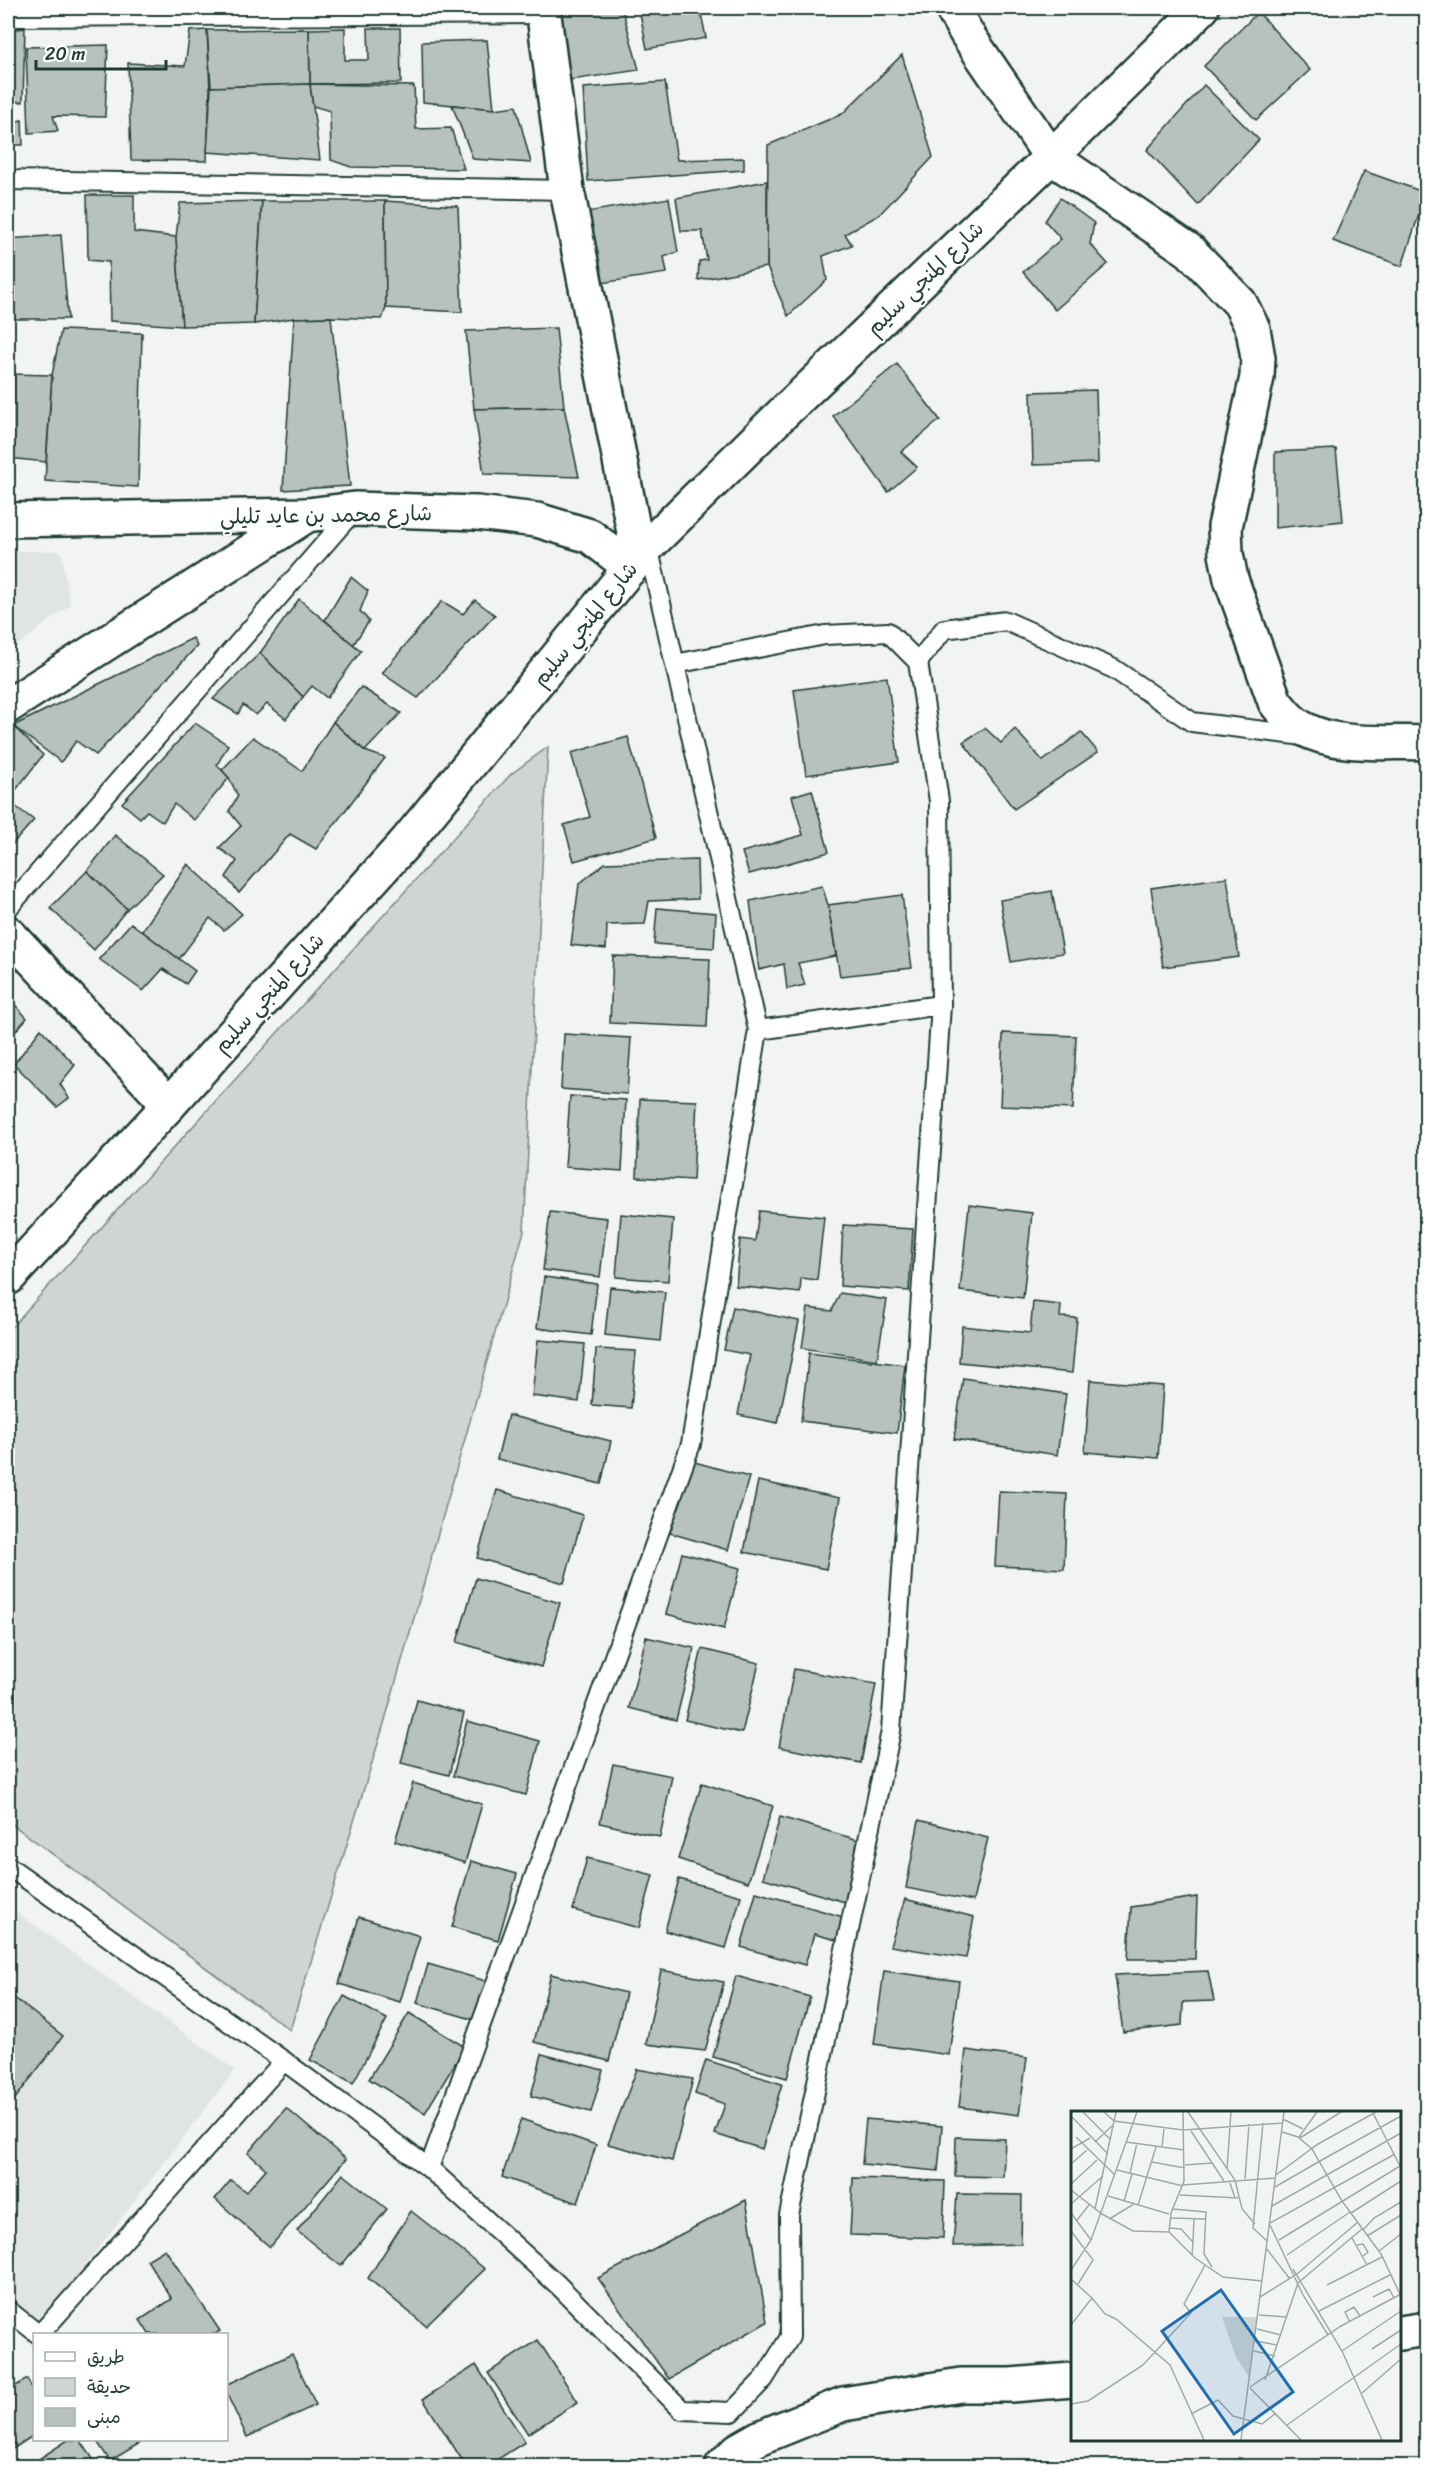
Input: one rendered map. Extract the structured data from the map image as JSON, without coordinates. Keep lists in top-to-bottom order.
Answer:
{
  "streets": {
    "street": ["شارع المنجي سليم", "شارع محمد بن عايد تليلي"]
  },
  "crossings": [
    ["شارع المنجي سليم", "شارع محمد بن عايد تليلي"]
  ],
  "legend": ["طريق", "حديقة", "مبنى"],
  "scale_bar": "20 m"
}
